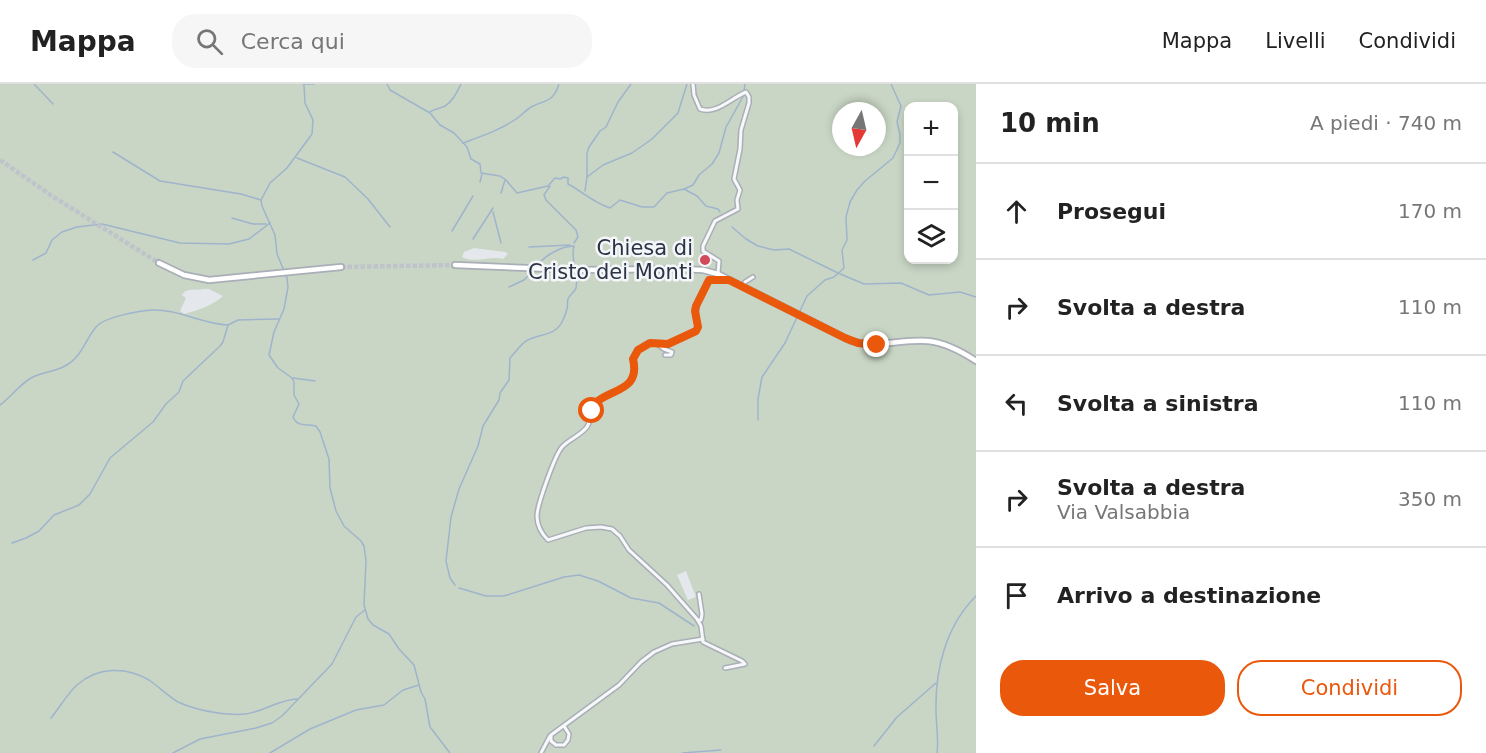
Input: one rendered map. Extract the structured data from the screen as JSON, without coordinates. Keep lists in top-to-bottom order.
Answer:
{
  "places": ["Chiesa di Cristo dei Monti"],
  "north": "bottom",
  "page": {
    "header": "Mappa",
    "search": "Cerca qui",
    "nav": ["Mappa", "Livelli", "Condividi"],
    "heading": ["10 min", "A piedi · 740 m"],
    "map_buttons": ["+", "−"],
    "list": [
      ["Prosegui", "170 m"],
      ["Svolta a destra", "110 m"],
      ["Svolta a sinistra", "110 m"],
      ["Svolta a destra", "Via Valsabbia", "350 m"],
      "Arrivo a destinazione"
    ],
    "buttons": ["Salva", "Condividi"]
  }
}
